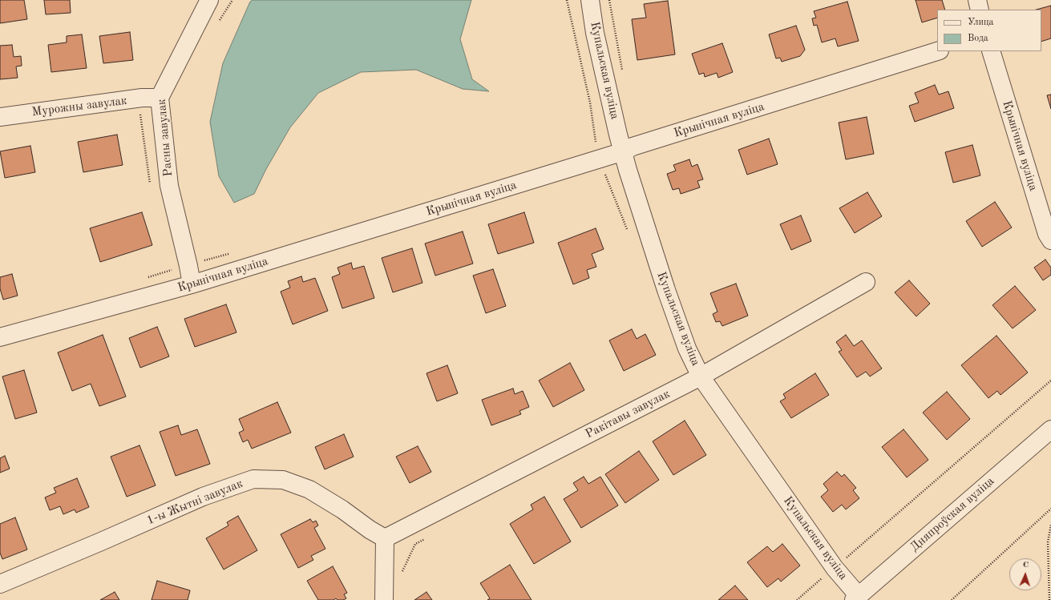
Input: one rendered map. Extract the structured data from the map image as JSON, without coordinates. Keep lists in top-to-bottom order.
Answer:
{
  "streets": {
    "street": [
      "Купальская вуліца",
      "Мурожны завулак",
      "Крынічная вуліца",
      "Расны завулак",
      "Ракітавы завулак",
      "1-ы Жытні завулак",
      "Дняпроўская вуліца"
    ]
  },
  "crossings": [
    ["Купальская вуліца", "Крынічная вуліца"],
    ["Купальская вуліца", "Ракітавы завулак"],
    ["Купальская вуліца", "Дняпроўская вуліца"],
    ["Мурожны завулак", "Расны завулак"],
    ["Крынічная вуліца", "Расны завулак"],
    ["Ракітавы завулак", "1-ы Жытні завулак"]
  ],
  "legend": ["Улица", "Вода"],
  "north": "top"
}
